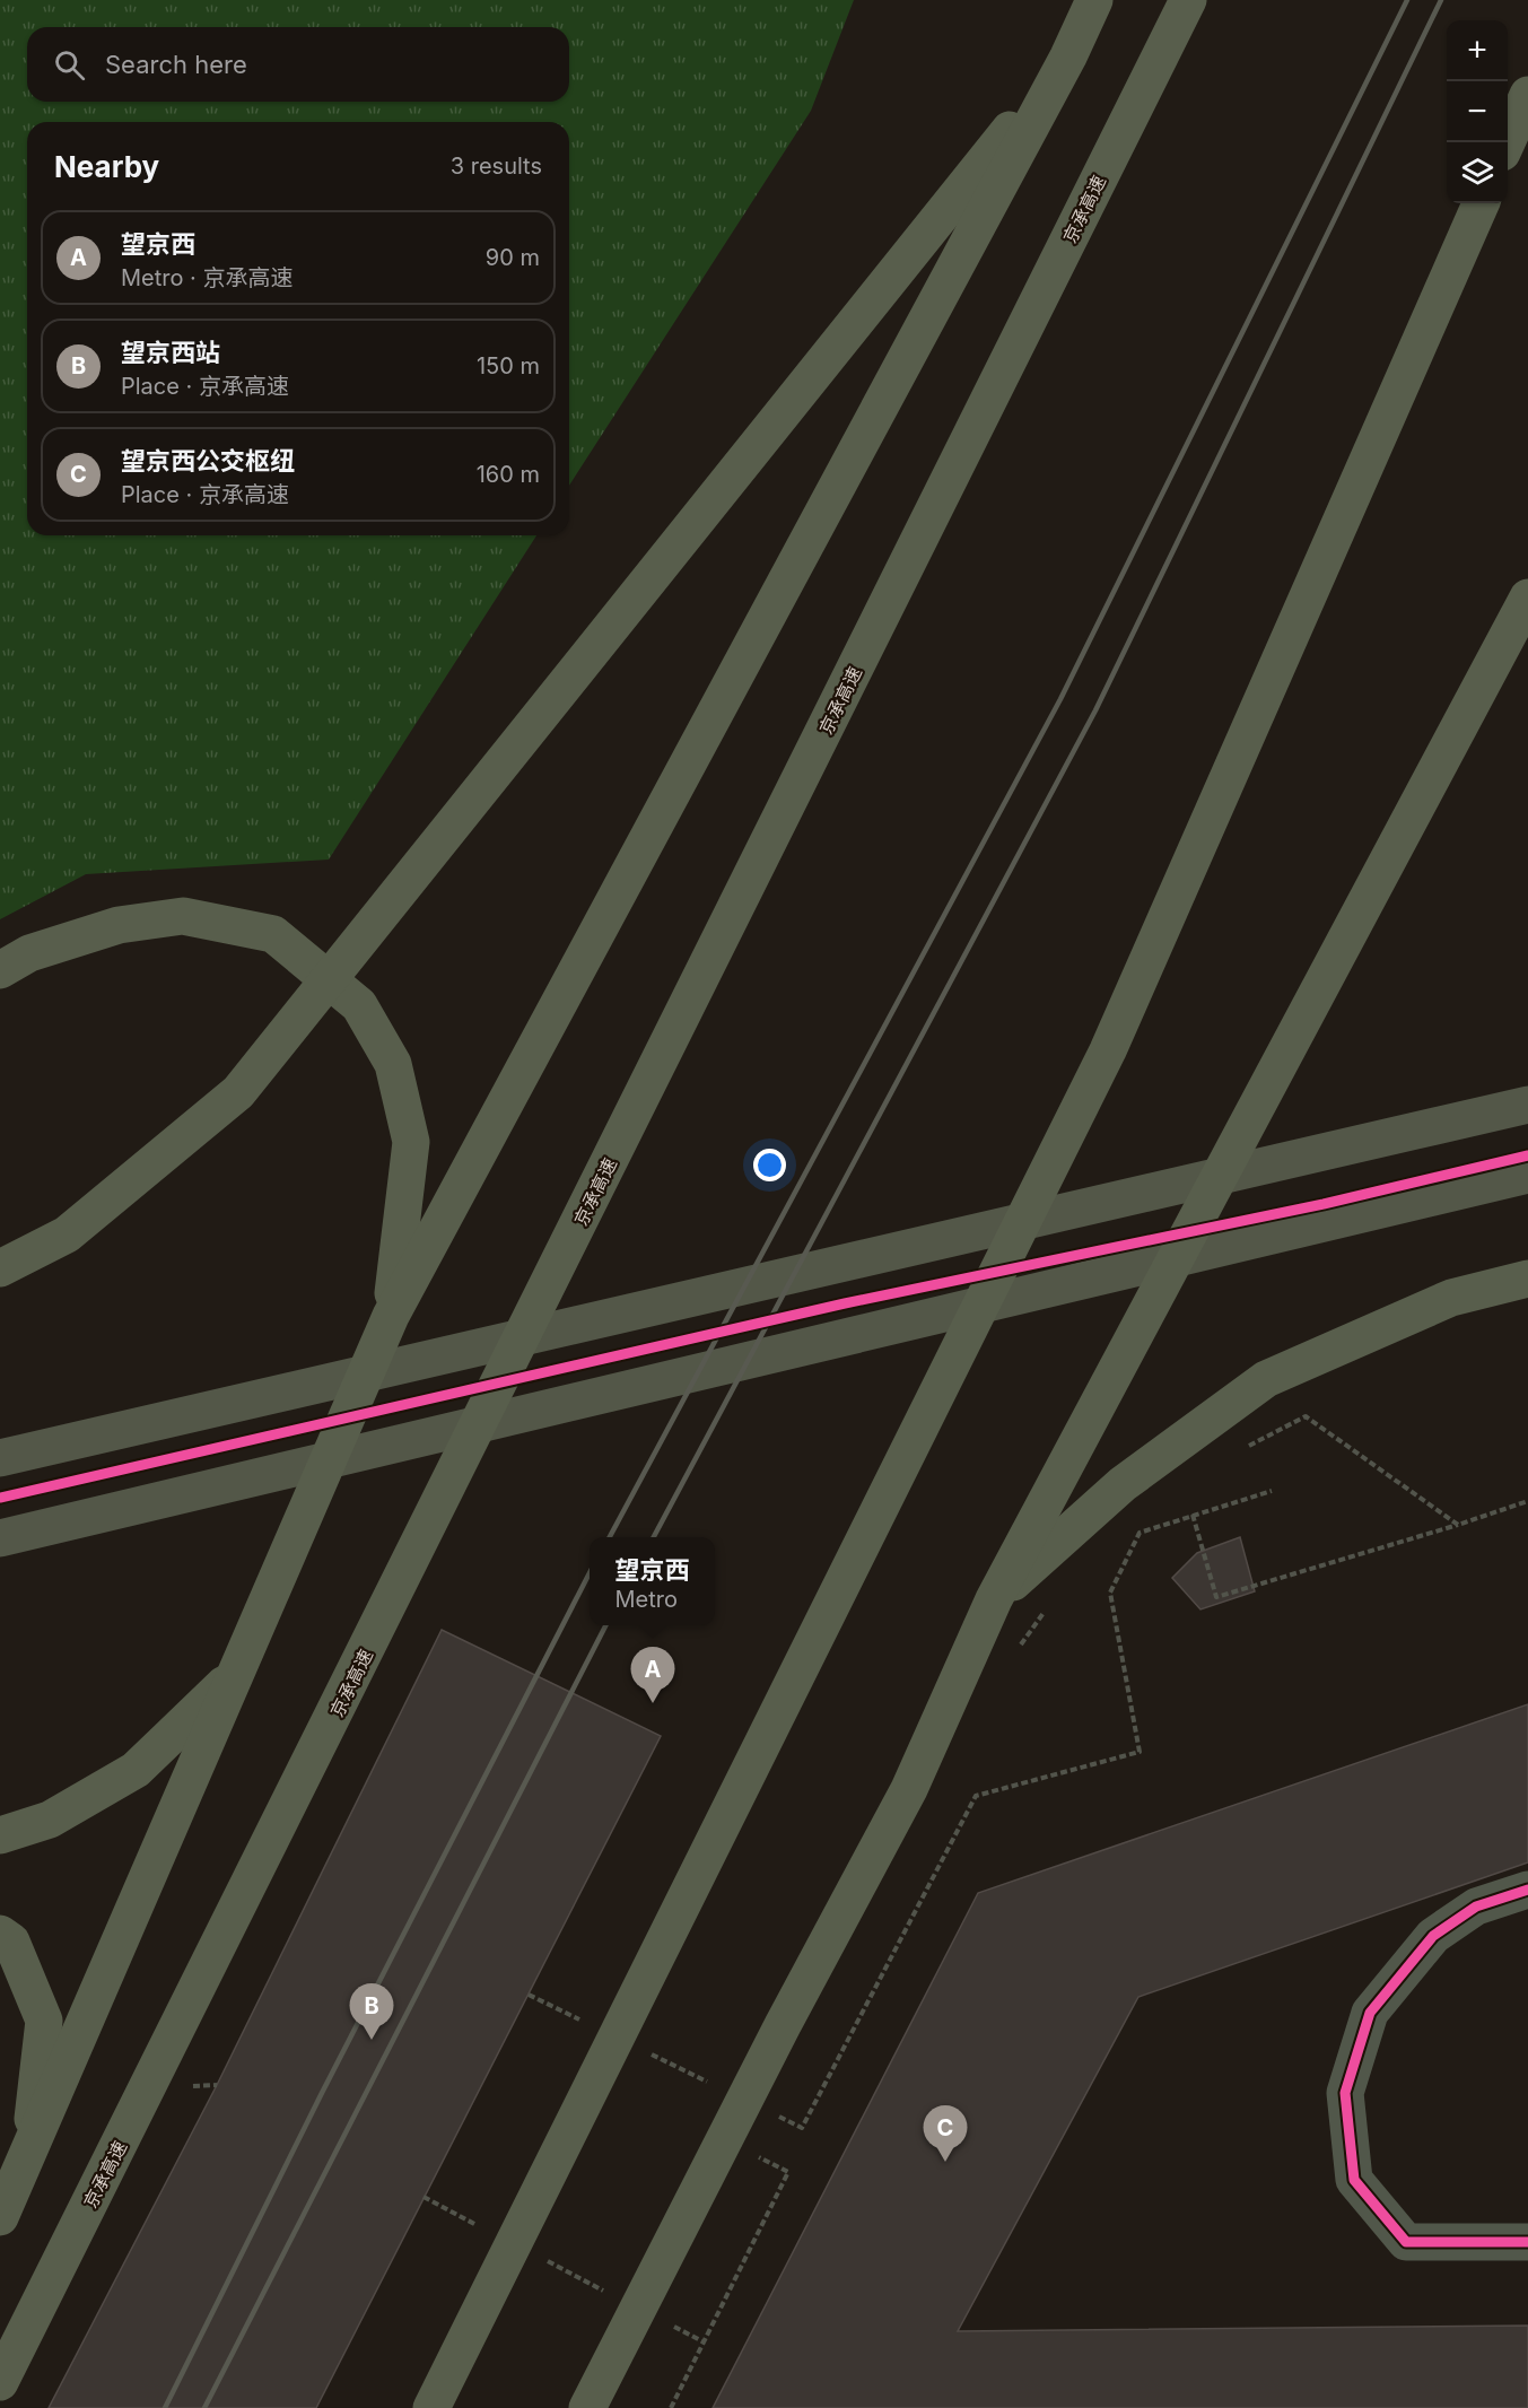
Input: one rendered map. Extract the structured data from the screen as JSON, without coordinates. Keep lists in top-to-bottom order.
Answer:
{
  "streets": {
    "highway": ["京承高速"]
  },
  "page": {
    "map_buttons": ["+", "−"],
    "search": "Search here",
    "heading": ["Nearby", "3 results"],
    "list": [
      {
        "mark": "A",
        "name": "望京西",
        "note": "Metro · 京承高速",
        "value": "90 m"
      },
      {
        "mark": "B",
        "name": "望京西站",
        "note": "Place · 京承高速",
        "value": "150 m"
      },
      {
        "mark": "C",
        "name": "望京西公交枢纽",
        "note": "Place · 京承高速",
        "value": "160 m"
      }
    ],
    "popup": ["望京西", "Metro"],
    "pins": ["A", "B", "C"]
  }
}
